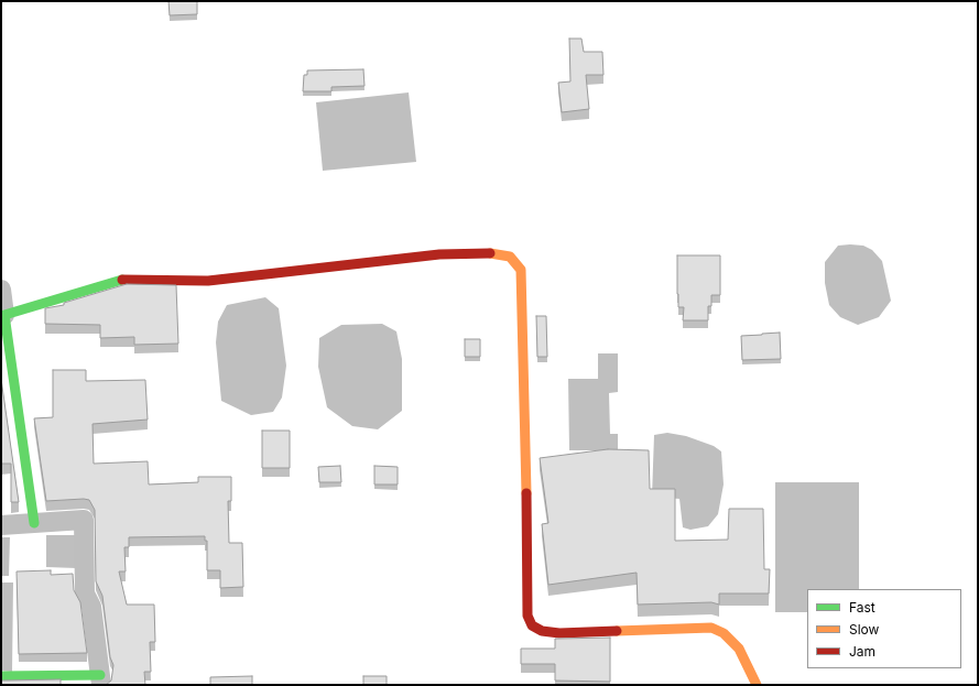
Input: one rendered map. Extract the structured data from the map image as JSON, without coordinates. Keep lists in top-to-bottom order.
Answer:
{
  "legend": ["Fast", "Slow", "Jam"]
}
